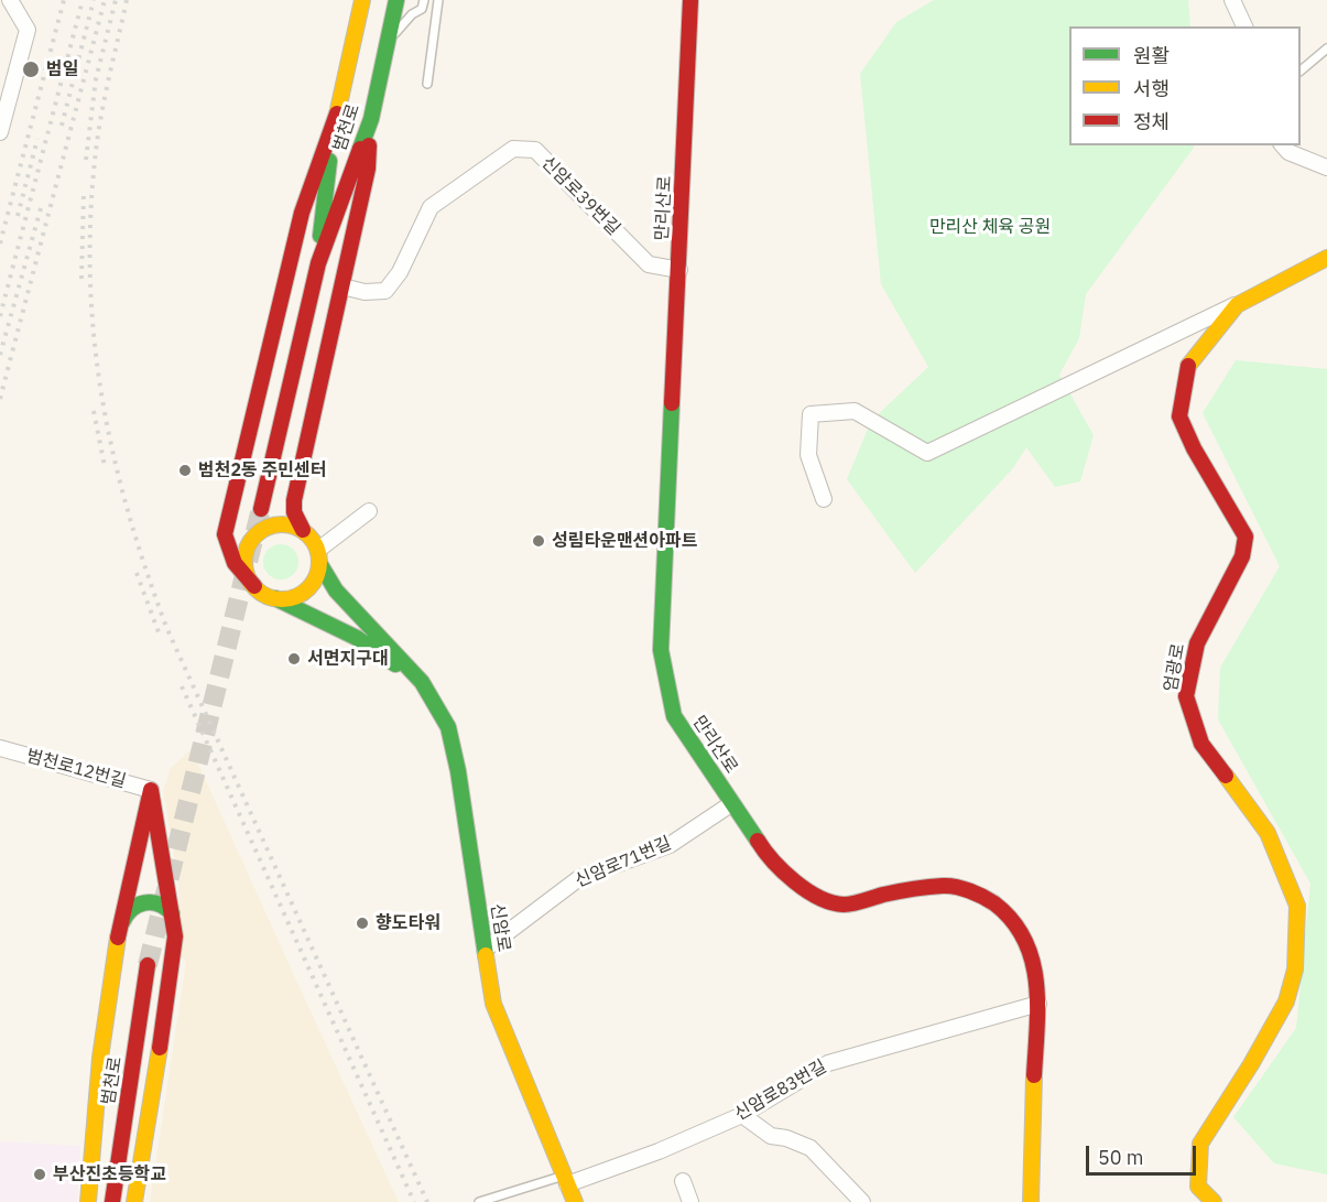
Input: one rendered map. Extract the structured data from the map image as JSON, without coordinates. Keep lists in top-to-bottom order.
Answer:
{
  "streets": {
    "main road": [
      "범천로",
      "만리산로",
      "엄광로",
      "신암로"
    ],
    "street": [
      "신암로39번길",
      "범천로12번길",
      "신암로71번길",
      "신암로83번길"
    ]
  },
  "crossings": [
    ["신암로39번길", "만리산로"],
    ["만리산로", "신암로71번길"],
    ["만리산로", "신암로83번길"],
    ["신암로71번길", "신암로"],
    ["신암로", "신암로83번길"]
  ],
  "parks": ["만리산 체육 공원"],
  "places": [
    "범일",
    "범천2동 주민센터",
    "성림타운맨션아파트",
    "서면지구대",
    "향도타워",
    "부산진초등학교"
  ],
  "legend": ["원활", "서행", "정체"],
  "scale_bar": "50 m"
}
